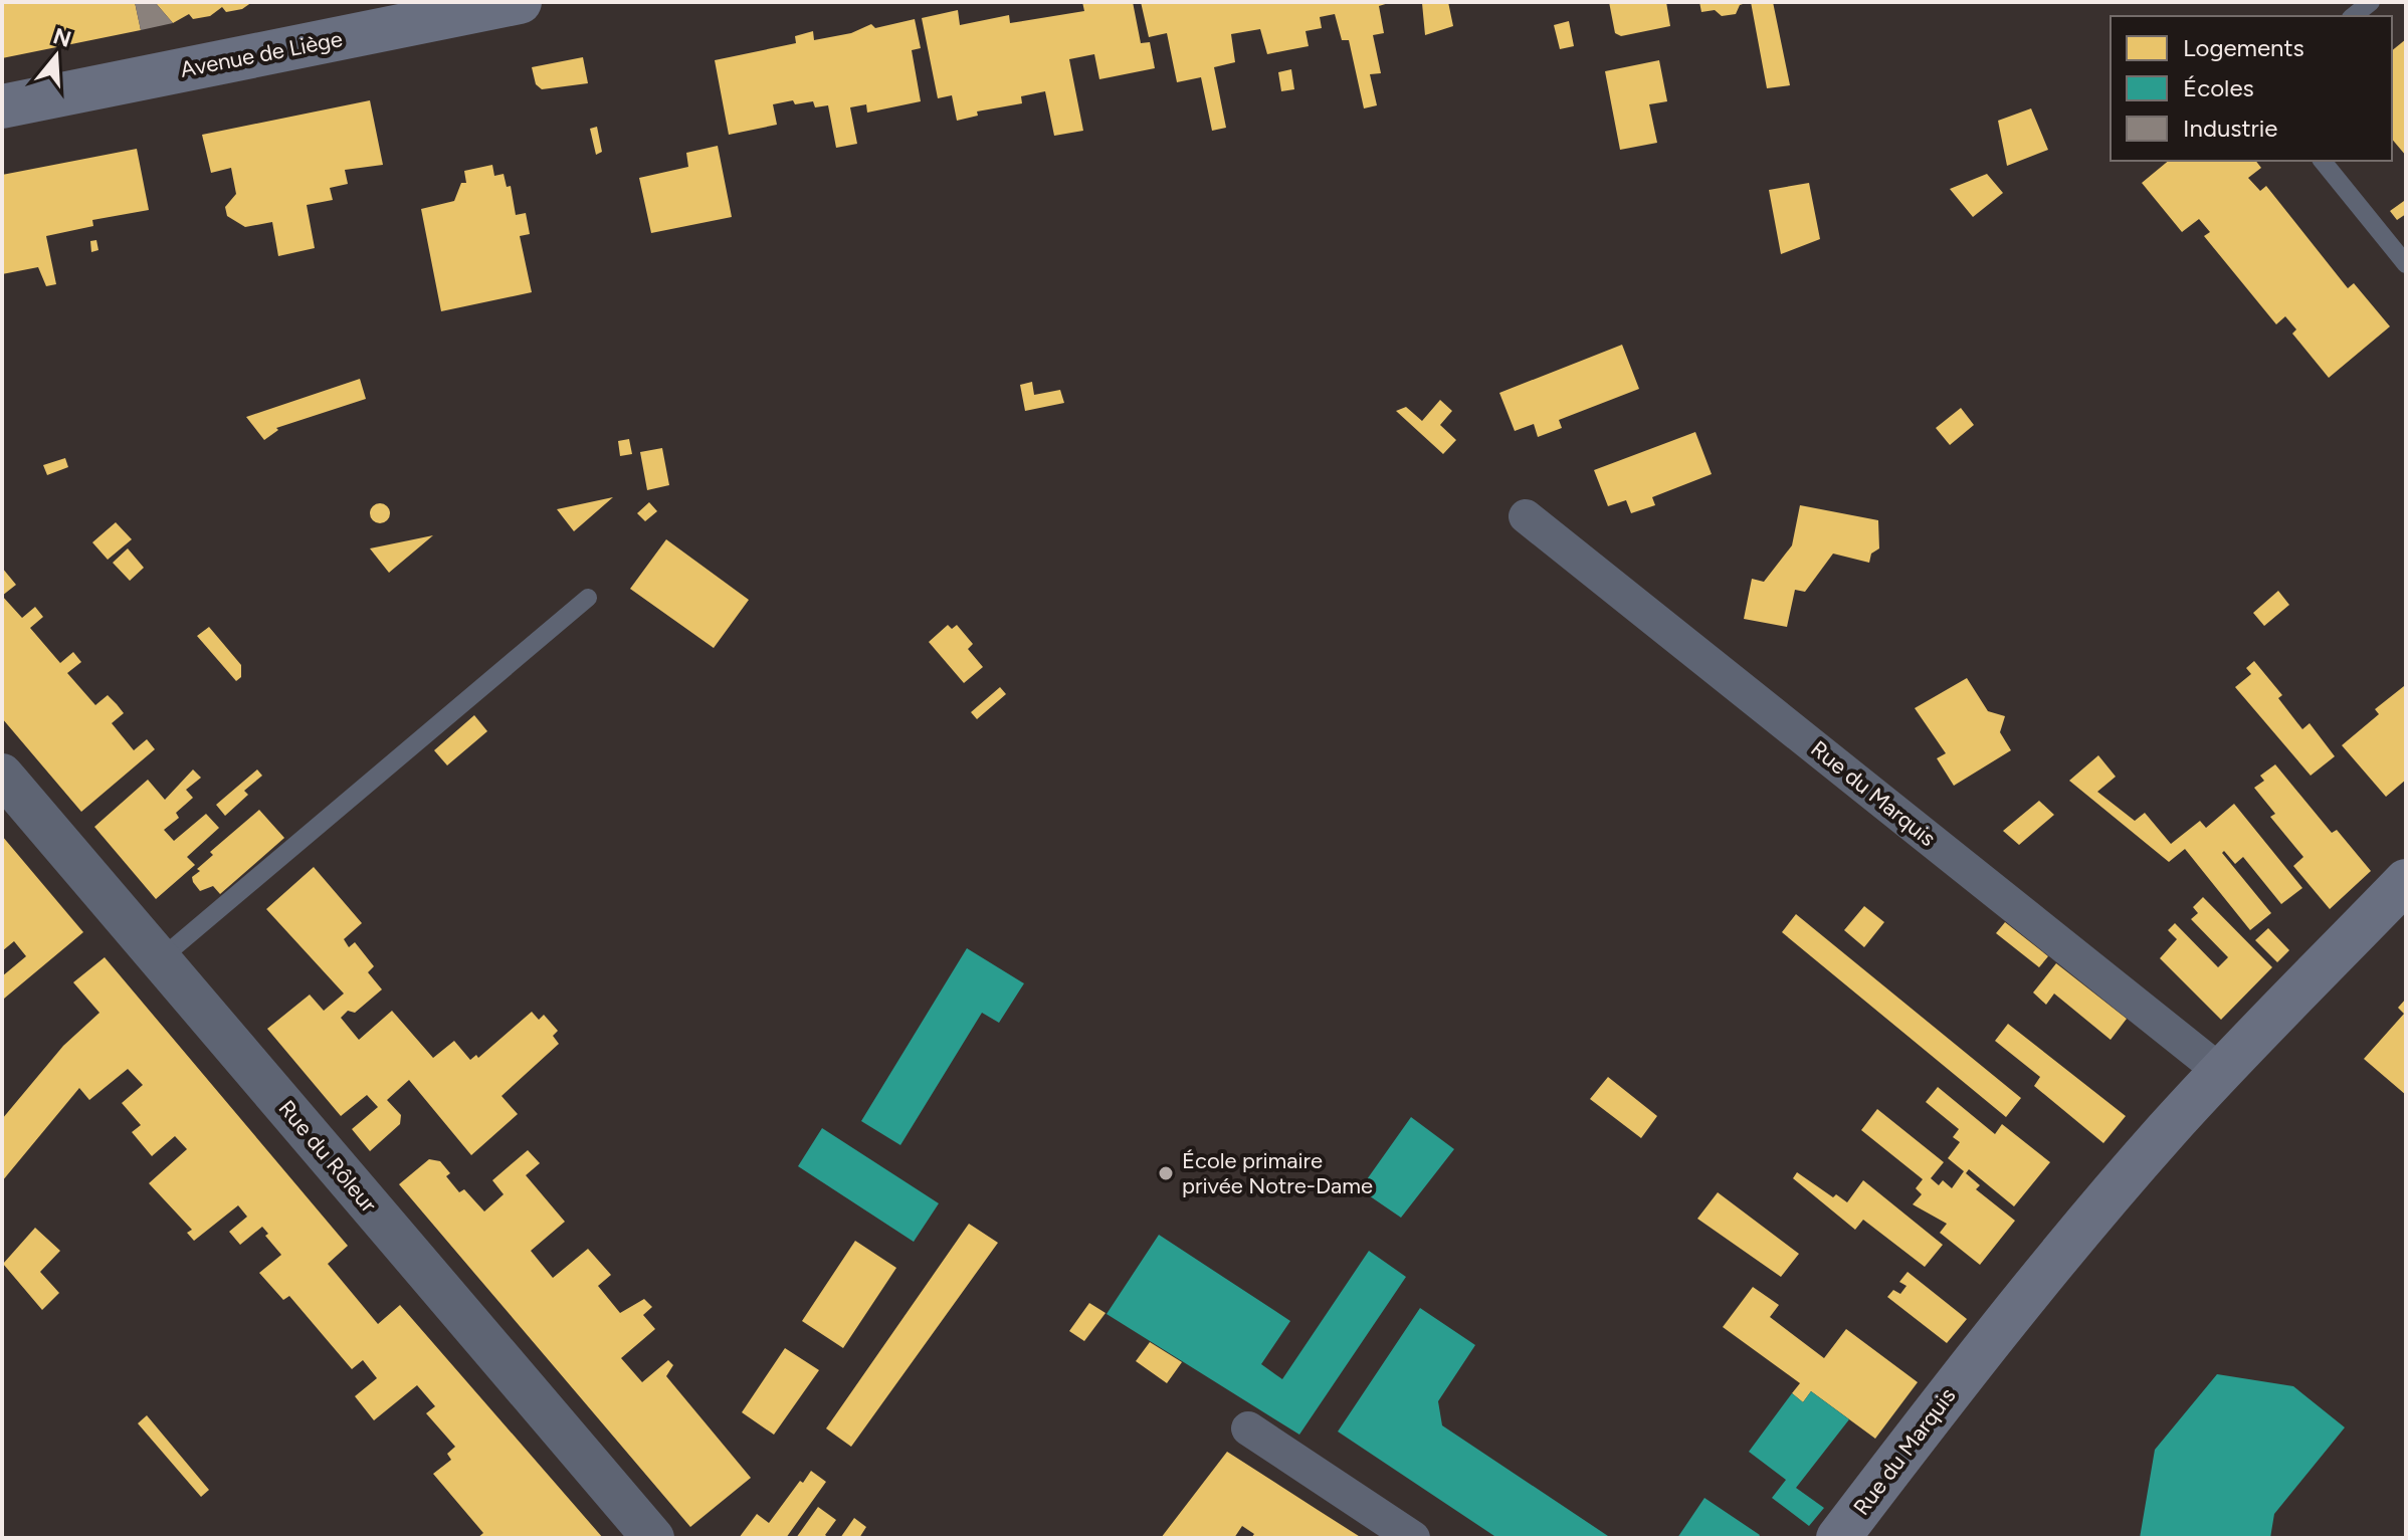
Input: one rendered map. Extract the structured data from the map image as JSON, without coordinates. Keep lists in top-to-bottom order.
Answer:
{
  "streets": {
    "main road": ["Avenue de Liège", "Rue du Marquis"],
    "street": ["Rue du Rôleur"]
  },
  "places": ["École primaire privée Notre-Dame"],
  "legend": ["Logements", "Écoles", "Industrie"],
  "north": "top"
}
